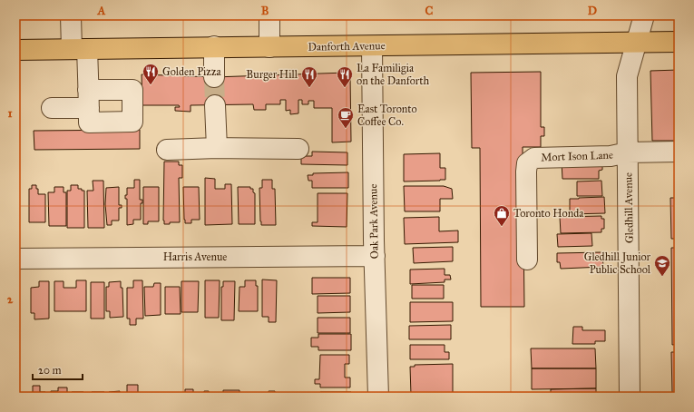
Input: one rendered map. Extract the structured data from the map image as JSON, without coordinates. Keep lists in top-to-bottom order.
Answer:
{
  "streets": {
    "main road": ["Danforth Avenue"],
    "street": [
      "Mort Ison Lane",
      "Gledhill Avenue",
      "Oak Park Avenue",
      "Harris Avenue"
    ]
  },
  "crossings": [
    ["Danforth Avenue", "Gledhill Avenue"],
    ["Danforth Avenue", "Oak Park Avenue"],
    ["Mort Ison Lane", "Gledhill Avenue"],
    ["Oak Park Avenue", "Harris Avenue"]
  ],
  "places": {
    "restaurant": ["Golden Pizza", "Burger Hill", "La Familigia on the Danforth"],
    "cafe": ["East Toronto Coffee Co."],
    "shop": ["Toronto Honda"],
    "school or university": ["Gledhill Junior Public School"]
  },
  "scale_bar": "20 m",
  "grid": {
    "columns": [
      "A",
      "B",
      "C",
      "D"
    ],
    "rows": ["1", "2"]
  }
}
